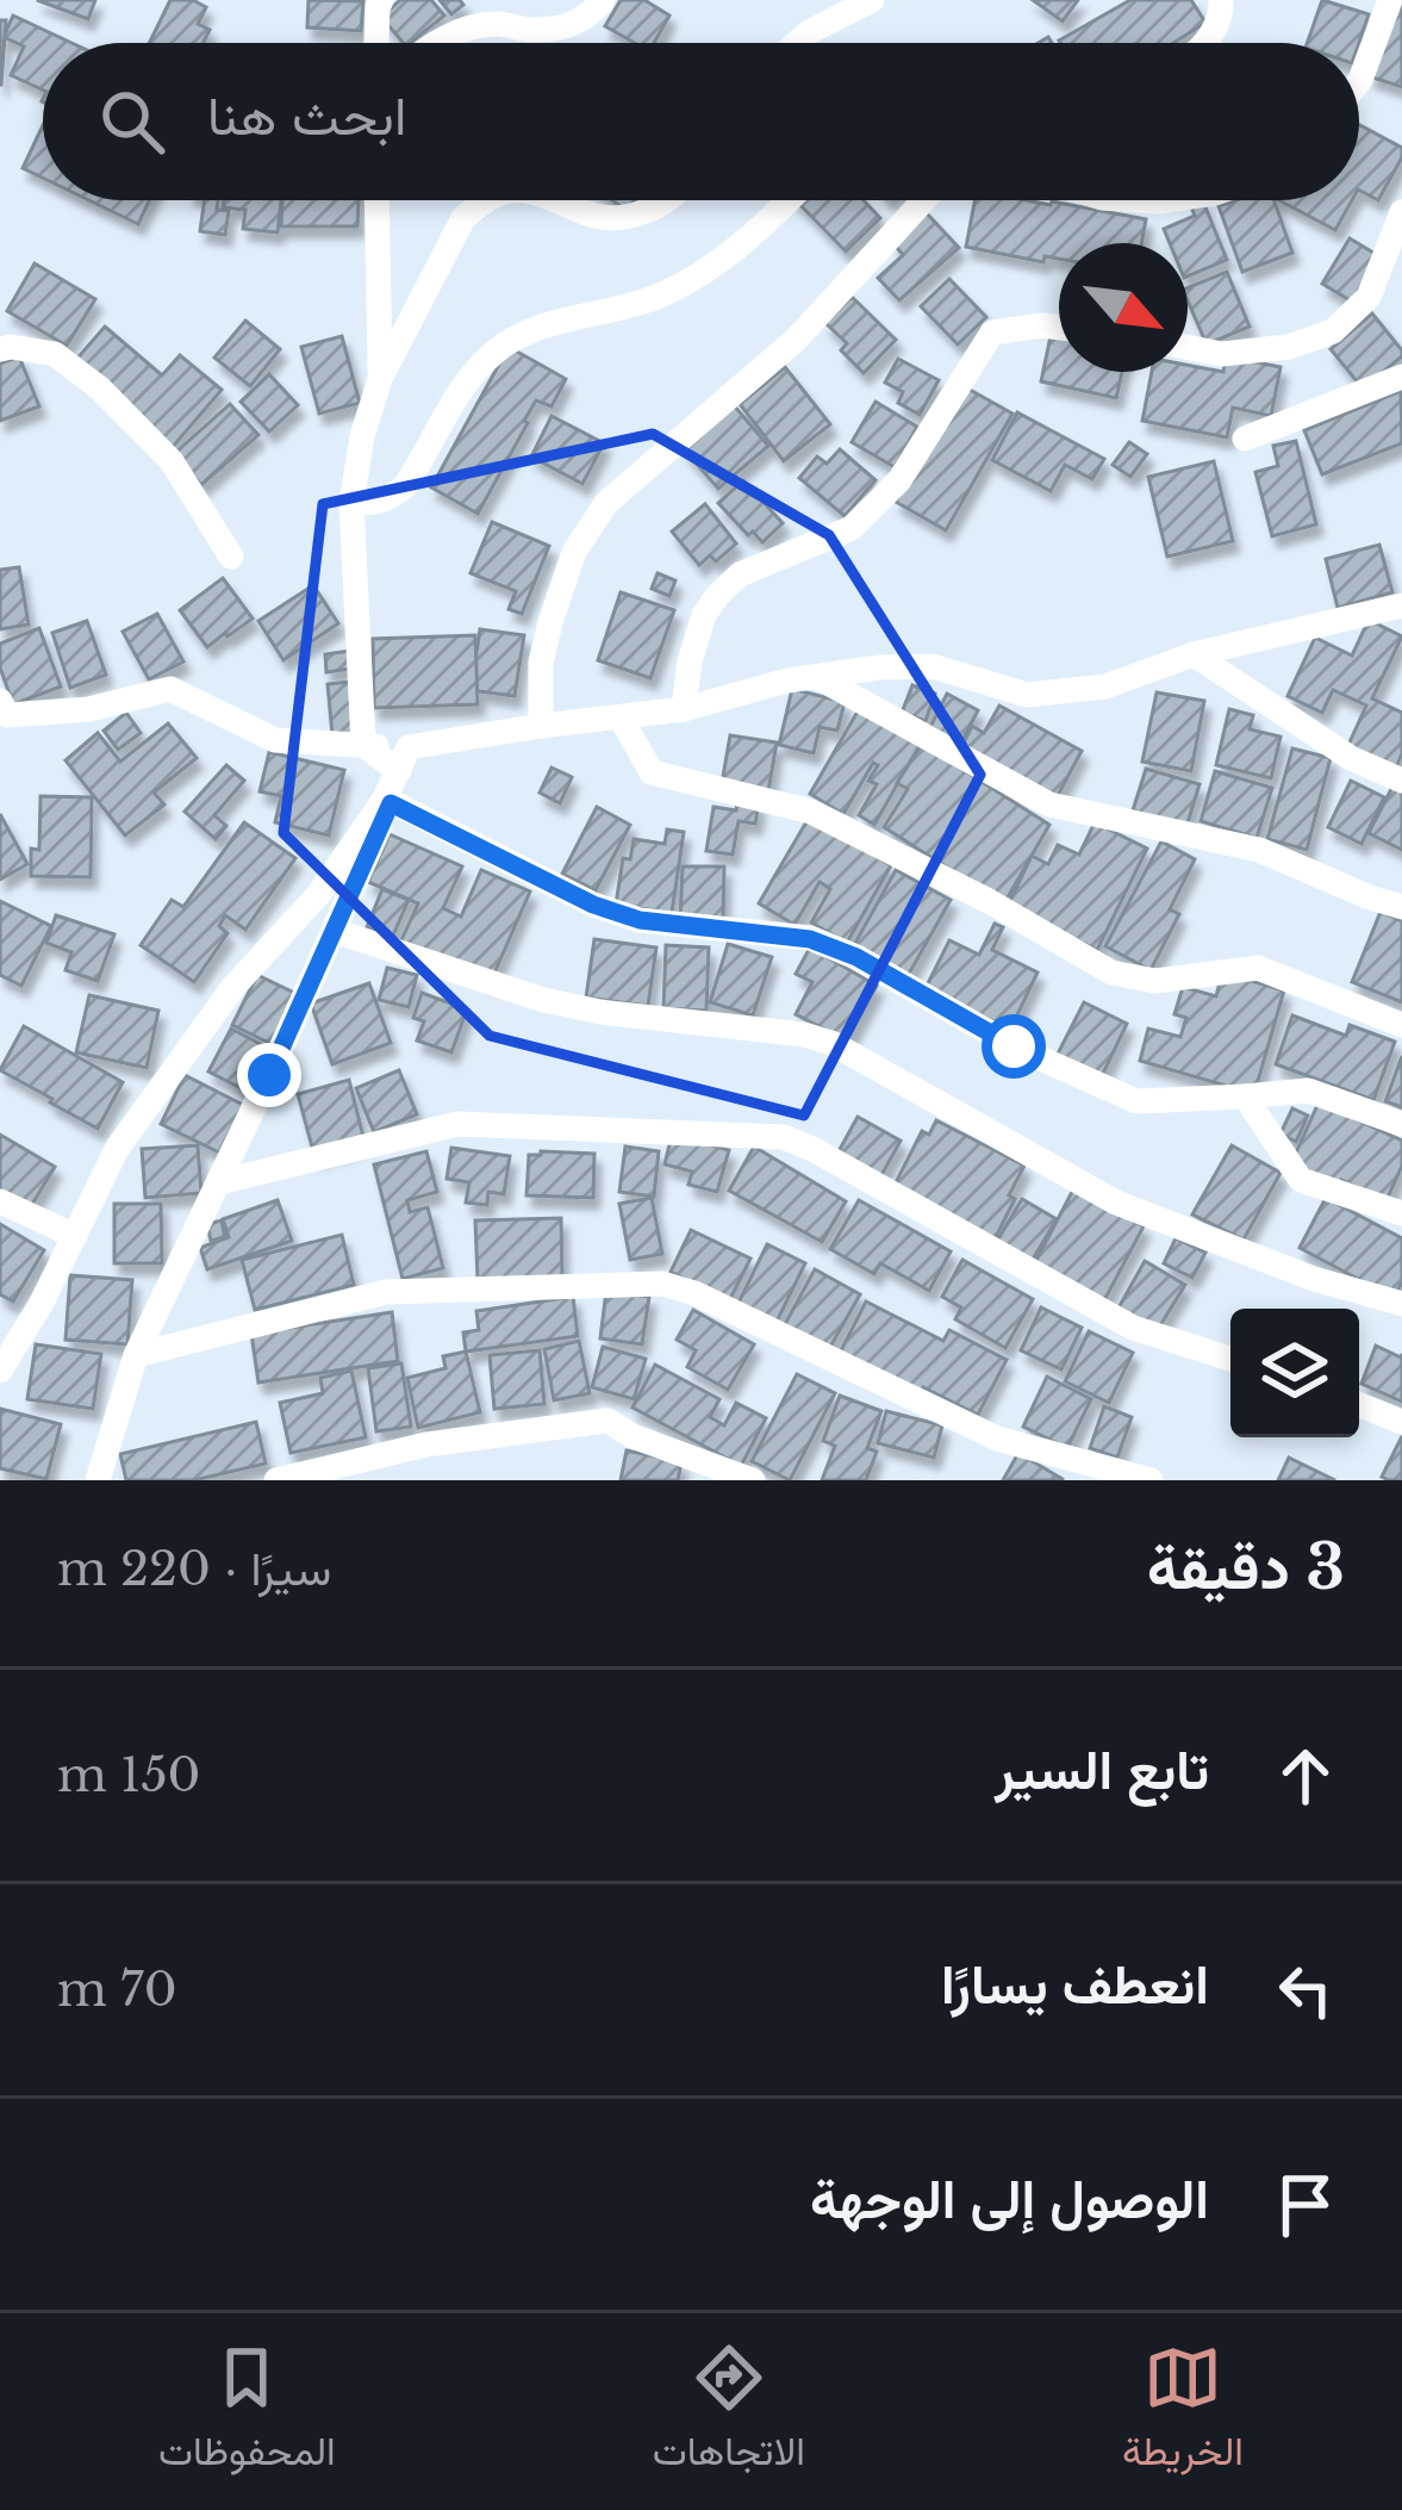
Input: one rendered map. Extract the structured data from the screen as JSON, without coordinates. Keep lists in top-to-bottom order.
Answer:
{
  "north": "bottom right",
  "page": {
    "search": "ابحث هنا",
    "heading": ["3 دقيقة", "سيرًا · 220 m"],
    "list": [
      ["تابع السير", "150 m"],
      ["انعطف يسارًا", "70 m"],
      "الوصول إلى الوجهة"
    ],
    "nav": ["الخريطة", "الاتجاهات", "المحفوظات"]
  }
}
